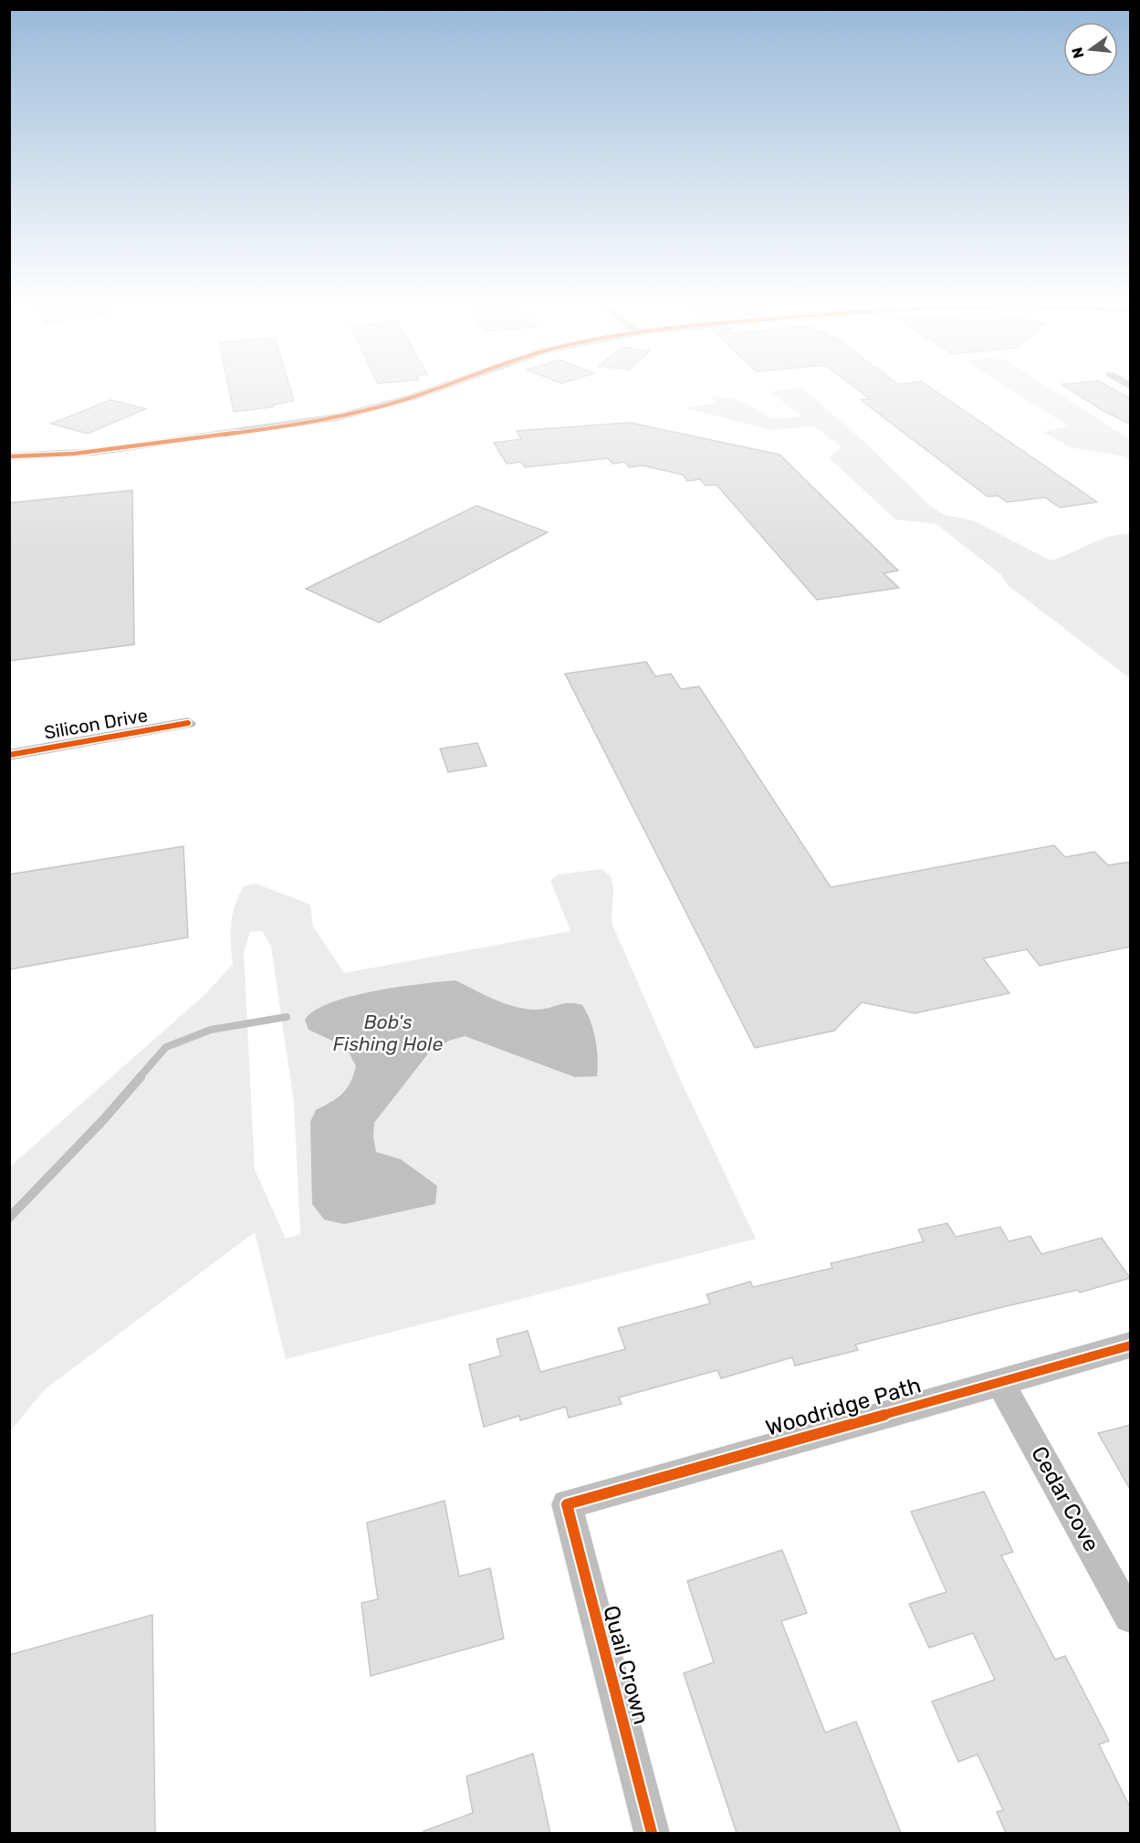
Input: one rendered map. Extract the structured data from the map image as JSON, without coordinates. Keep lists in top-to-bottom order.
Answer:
{
  "streets": {
    "street": [
      "Silicon Drive",
      "Woodridge Path",
      "Cedar Cove",
      "Quail Crown"
    ]
  },
  "crossings": [
    ["Woodridge Path", "Cedar Cove"],
    ["Woodridge Path", "Quail Crown"]
  ],
  "water": ["Bob's Fishing Hole"],
  "north": "left"
}
